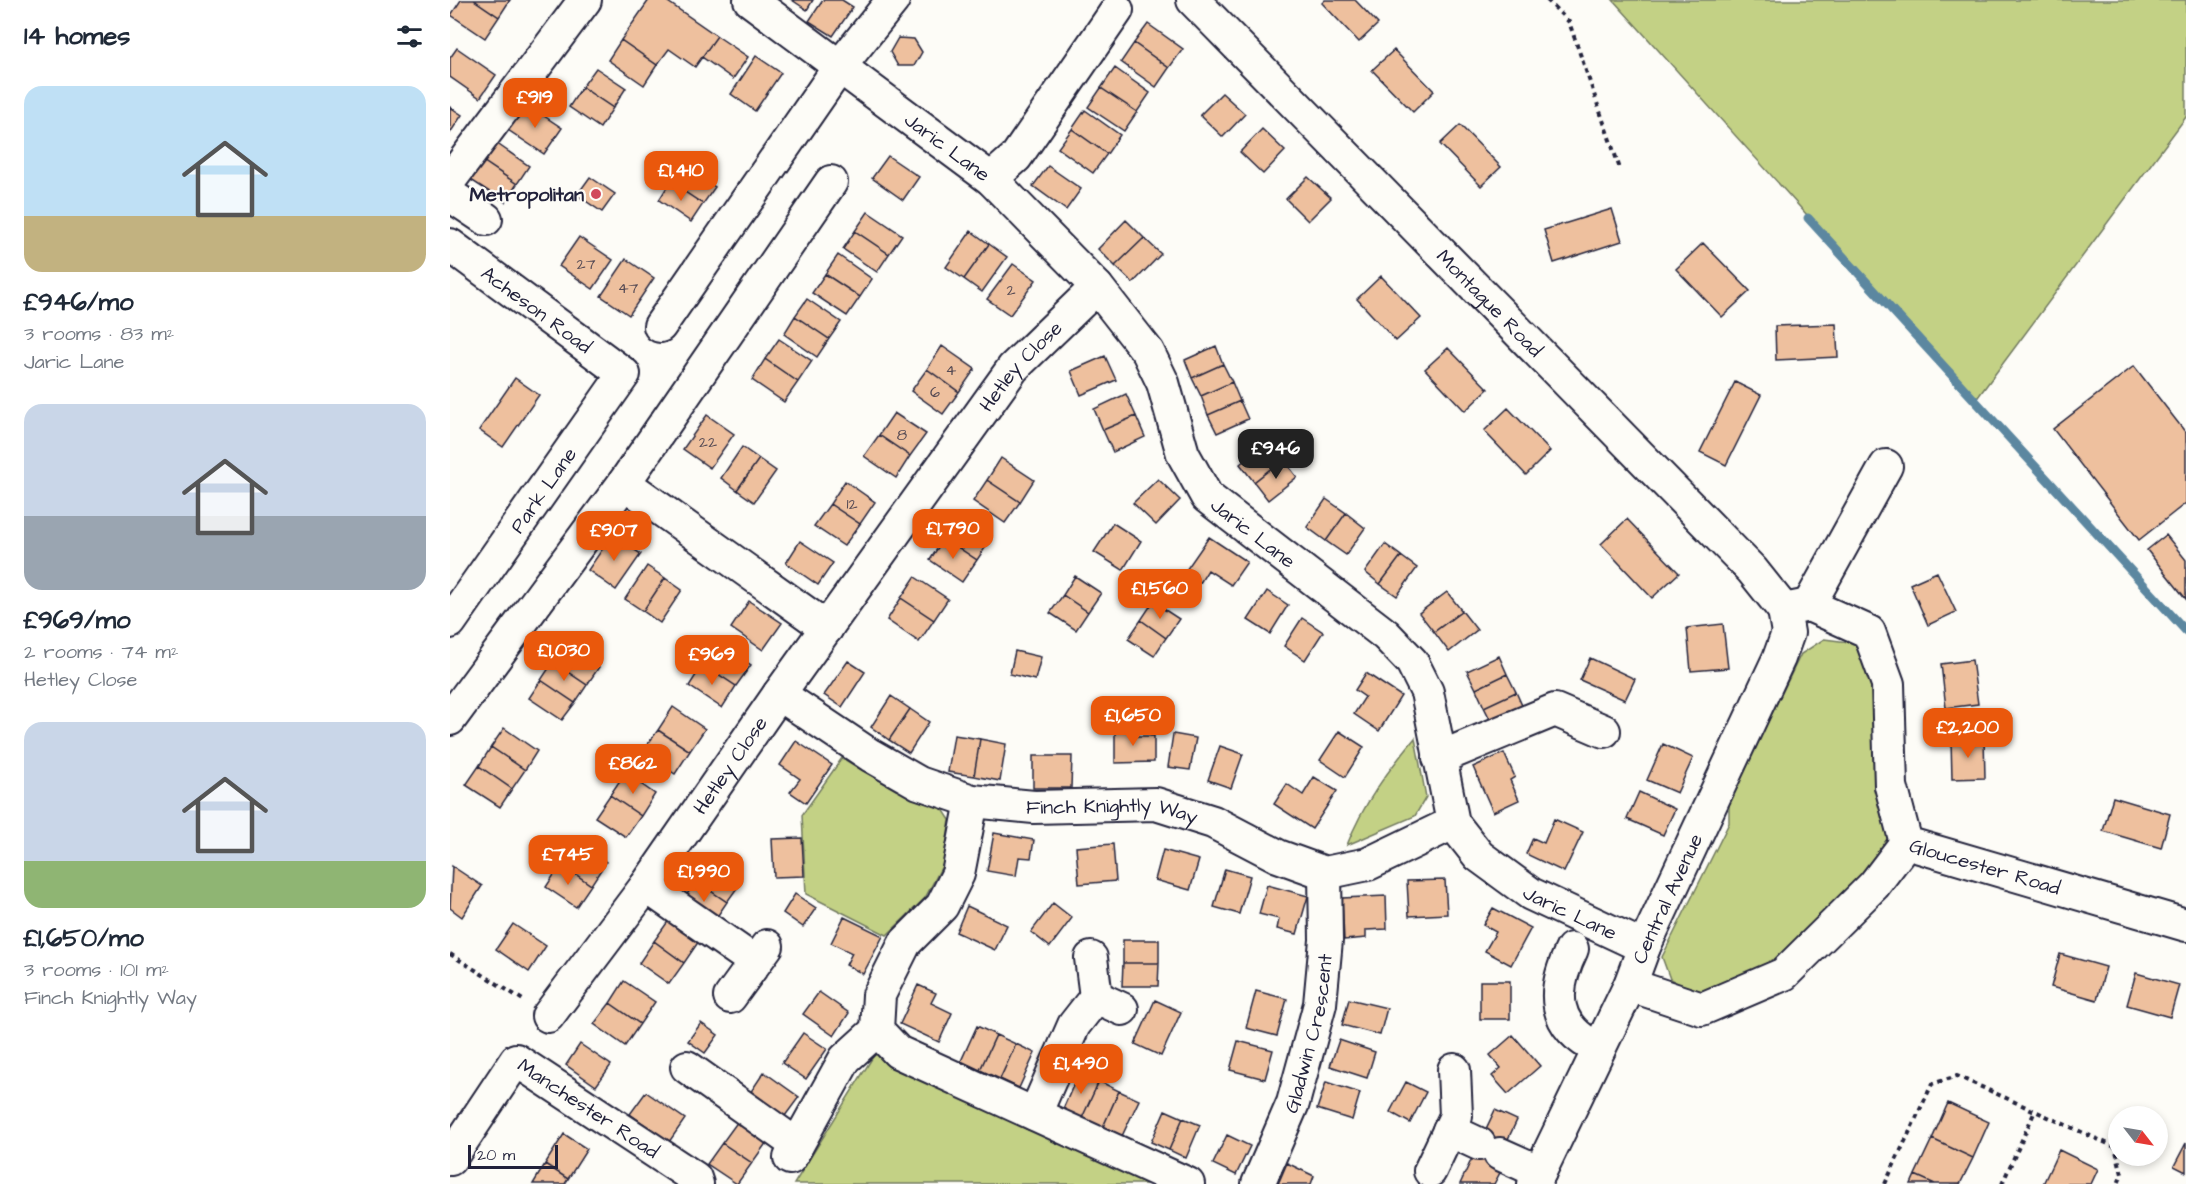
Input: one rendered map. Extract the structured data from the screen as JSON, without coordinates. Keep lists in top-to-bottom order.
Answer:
{
  "streets": {
    "street": [
      "Jaric Lane",
      "Montague Road",
      "Acheson Road",
      "Hetley Close",
      "Park Lane",
      "Finch Knightly Way",
      "Gloucester Road",
      "Central Avenue",
      "Gladwin Crescent",
      "Manchester Road"
    ]
  },
  "crossings": [
    ["Jaric Lane", "Hetley Close"],
    ["Jaric Lane", "Central Avenue"],
    ["Montague Road", "Gloucester Road"],
    ["Montague Road", "Central Avenue"],
    ["Acheson Road", "Park Lane"],
    ["Hetley Close", "Finch Knightly Way"],
    ["Finch Knightly Way", "Gladwin Crescent"],
    ["Gloucester Road", "Central Avenue"]
  ],
  "places": ["Metropolitan"],
  "house_numbers": [
    "27",
    "47",
    "2",
    "4",
    "6",
    "8",
    "22",
    "12"
  ],
  "scale_bar": "20 m",
  "north": "bottom right",
  "page": {
    "heading": "14 homes",
    "list": [
      {
        "name": "£946/mo",
        "note": "3 rooms · 83 m² · Jaric Lane"
      },
      {
        "name": "£969/mo",
        "note": "2 rooms · 74 m² · Hetley Close"
      },
      {
        "name": "£1,650/mo",
        "note": "3 rooms · 101 m² · Finch Knightly Way"
      }
    ],
    "price": [
      "£919",
      "£1,410",
      "£946",
      "£1,790",
      "£907",
      "£1,560",
      "£1,030",
      "£969",
      "£1,650",
      "£2,200",
      "£862",
      "£745",
      "£1,990",
      "£1,490"
    ],
    "scale": "20 m"
  }
}
